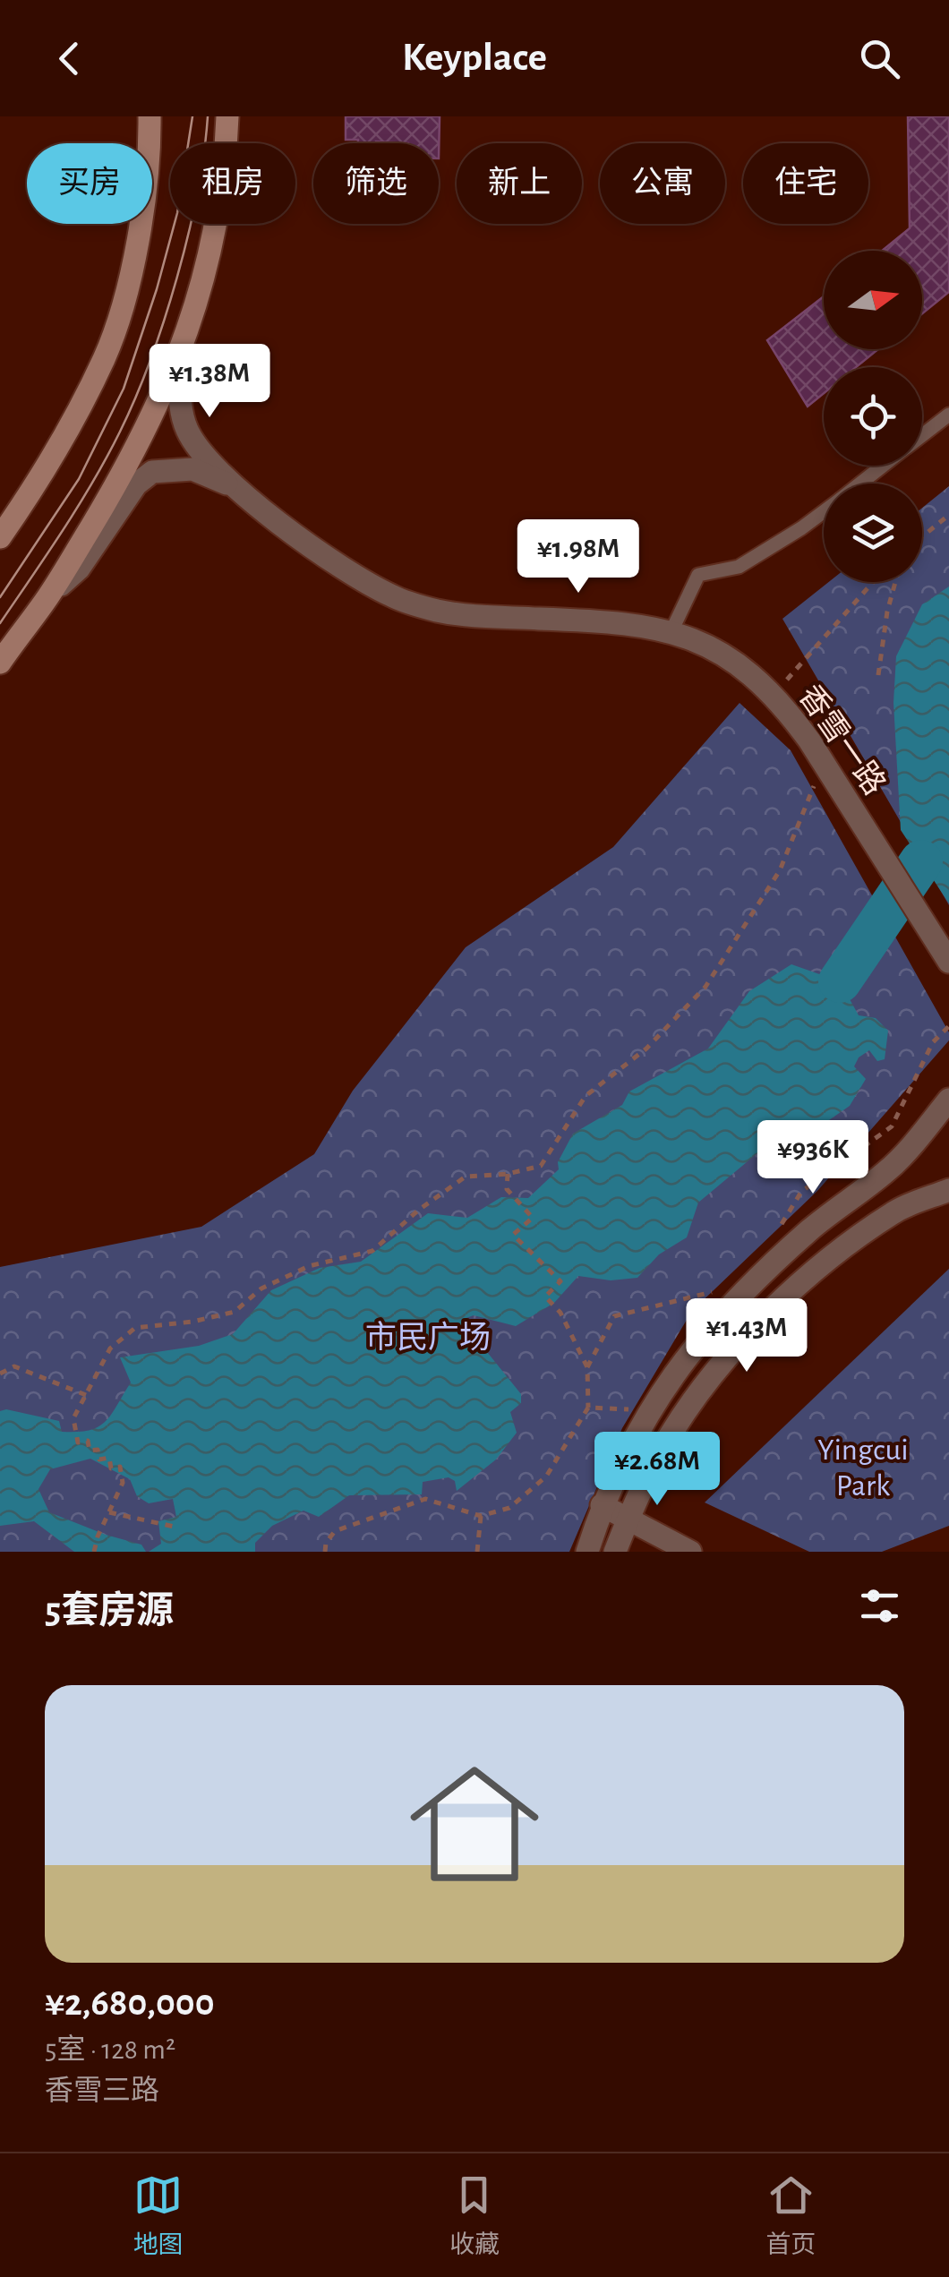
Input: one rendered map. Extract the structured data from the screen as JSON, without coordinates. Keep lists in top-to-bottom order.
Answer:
{
  "streets": {
    "street": ["香雪一路"]
  },
  "parks": ["市民广场", "Yingcui Park"],
  "north": "right",
  "page": {
    "header": "Keyplace",
    "chip": [
      "买房",
      "租房",
      "筛选",
      "新上",
      "公寓",
      "住宅"
    ],
    "price": [
      "¥1.38M",
      "¥1.98M",
      "¥936K",
      "¥1.43M",
      "¥2.68M"
    ],
    "heading": "5套房源",
    "list": [
      {
        "name": "¥2,680,000",
        "note": "5室 · 128 m² · 香雪三路"
      }
    ],
    "tabs": ["地图", "收藏", "首页"]
  }
}
